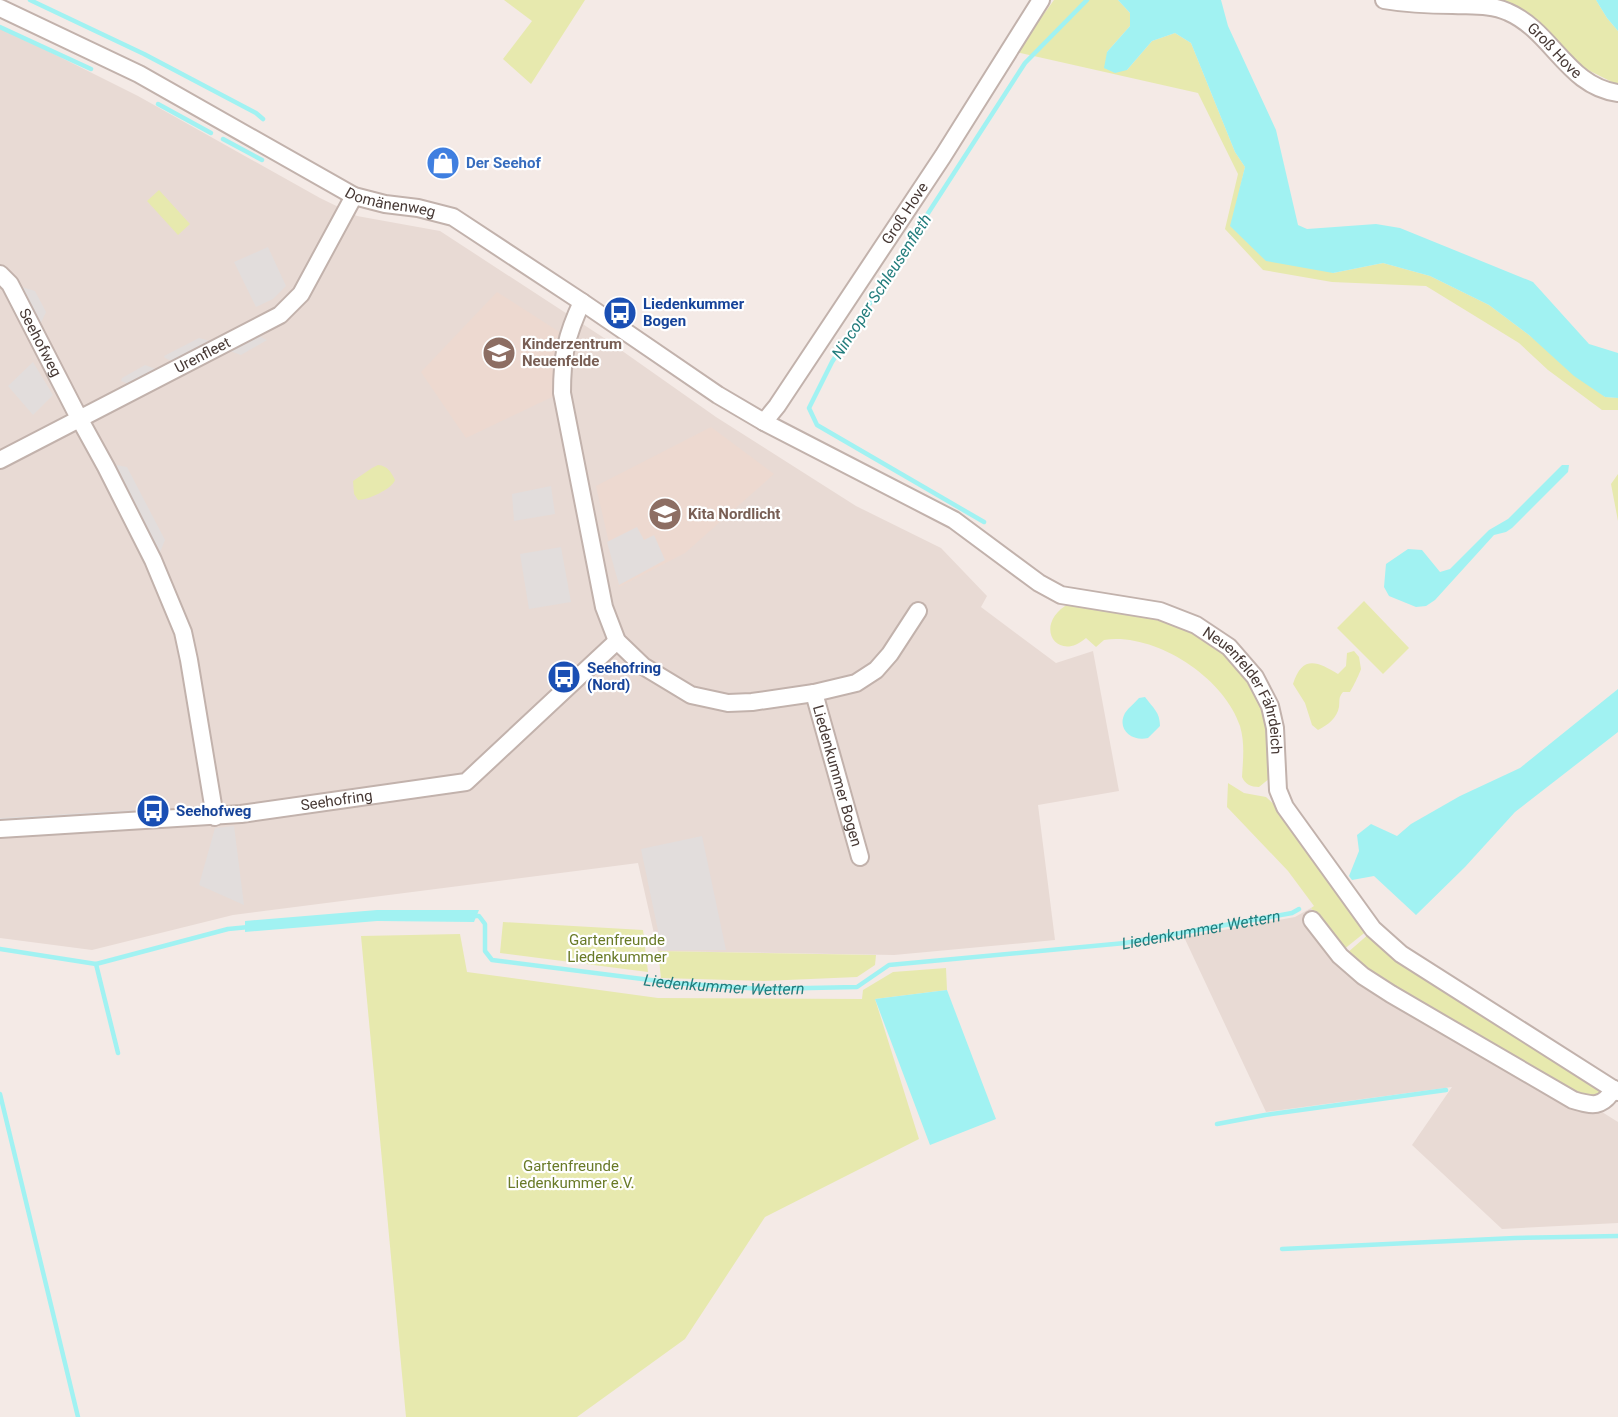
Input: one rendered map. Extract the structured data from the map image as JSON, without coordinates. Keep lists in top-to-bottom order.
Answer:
{
  "streets": {
    "street": [
      "Groß Hove",
      "Domänenweg",
      "Seehofweg",
      "Urenfleet",
      "Neuenfelder Fährdeich",
      "Liedenkummer Bogen",
      "Seehofring"
    ]
  },
  "crossings": [
    ["Groß Hove", "Domänenweg"],
    ["Groß Hove", "Neuenfelder Fährdeich"],
    ["Domänenweg", "Urenfleet"],
    ["Domänenweg", "Neuenfelder Fährdeich"],
    ["Domänenweg", "Liedenkummer Bogen"],
    ["Seehofweg", "Urenfleet"],
    ["Seehofweg", "Seehofring"],
    ["Liedenkummer Bogen", "Seehofring"]
  ],
  "water": ["Nincoper Schleusenfleth", "Liedenkummer Wettern"],
  "parks": ["Gartenfreunde Liedenkummer", "Gartenfreunde Liedenkummer e.V."],
  "places": {
    "shop": ["Der Seehof"],
    "bus stop": ["Liedenkummer Bogen", "Seehofring (Nord)", "Seehofweg"],
    "school or university": ["Kinderzentrum Neuenfelde", "Kita Nordlicht"]
  }
}
